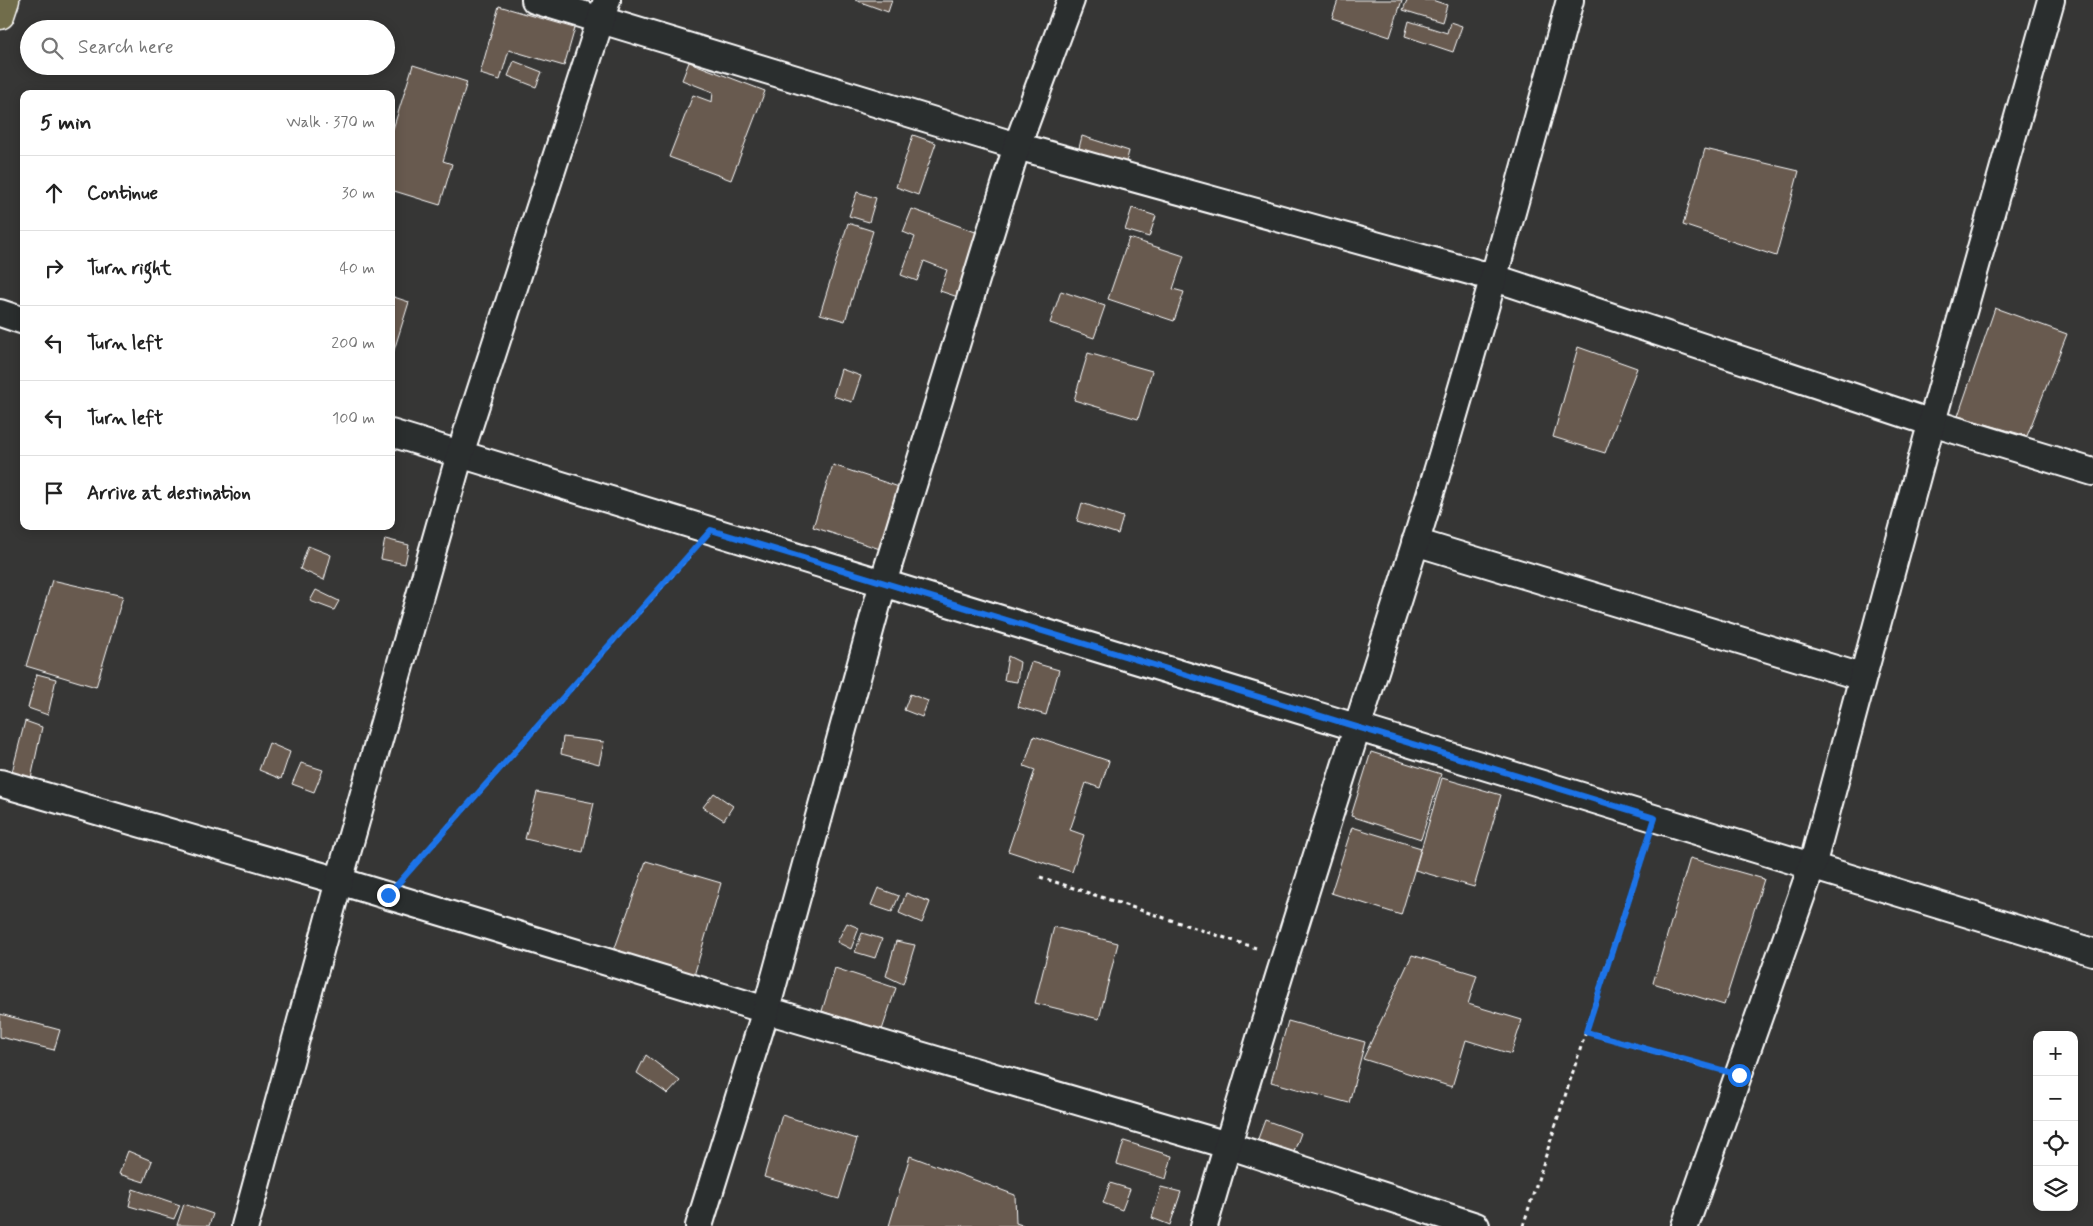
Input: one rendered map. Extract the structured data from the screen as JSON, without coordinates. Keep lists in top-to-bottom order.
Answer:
{
  "page": {
    "search": "Search here",
    "heading": ["5 min", "Walk · 370 m"],
    "list": [
      ["Continue", "30 m"],
      ["Turn right", "40 m"],
      ["Turn left", "200 m"],
      ["Turn left", "100 m"],
      "Arrive at destination"
    ],
    "map_buttons": ["+", "−"]
  }
}
